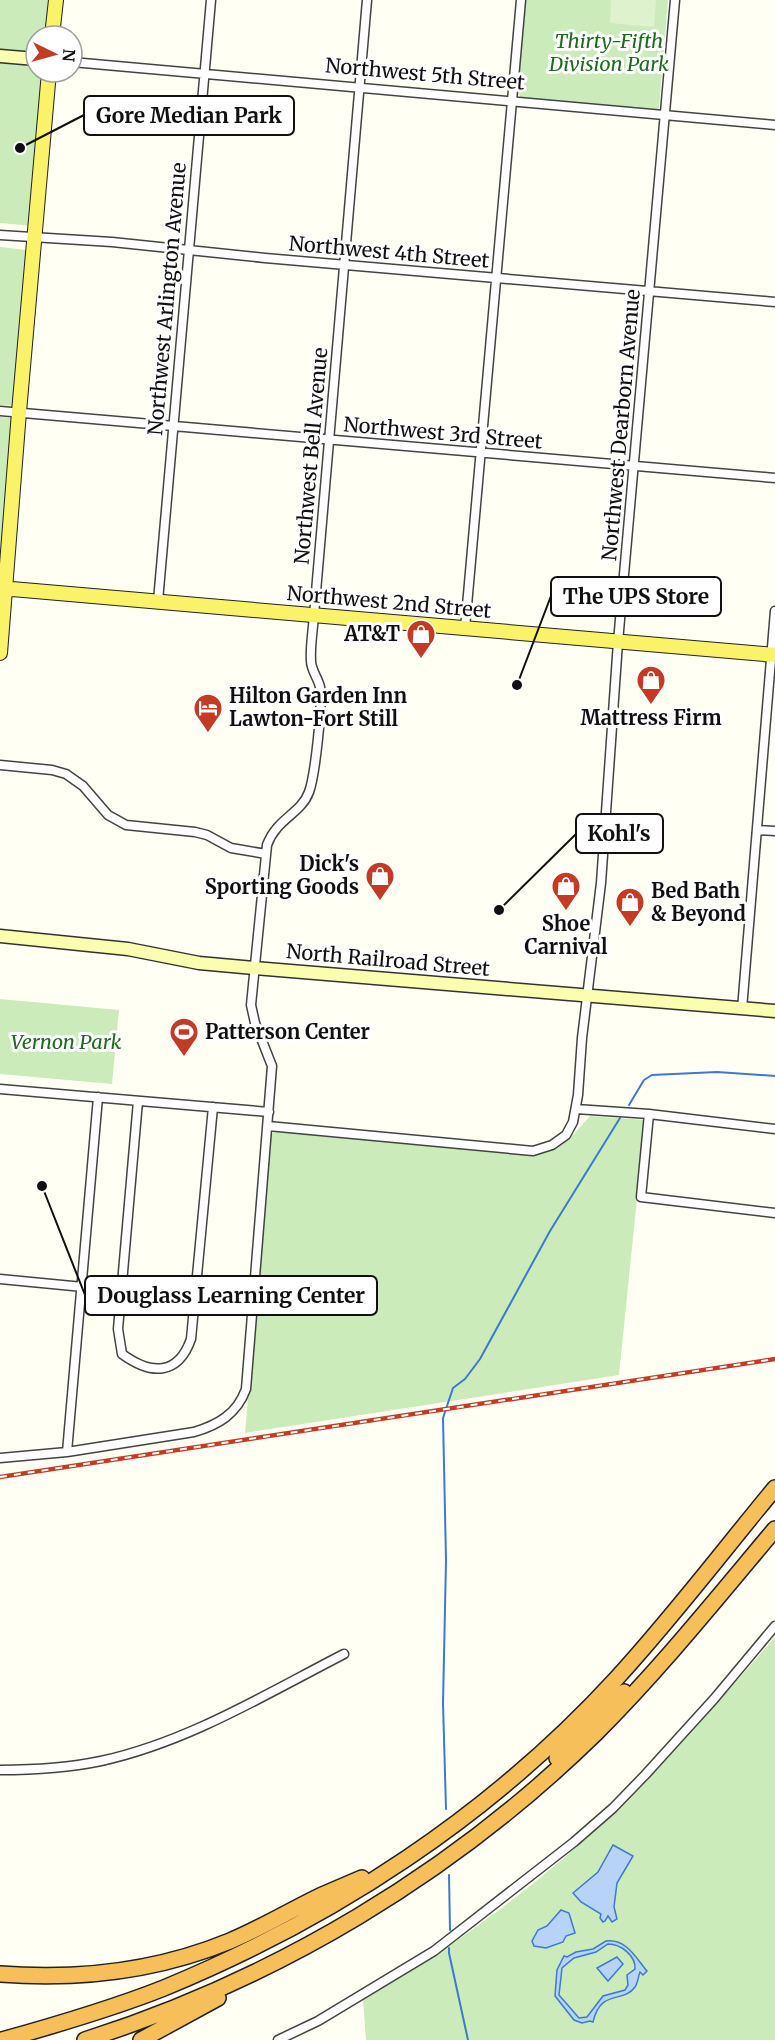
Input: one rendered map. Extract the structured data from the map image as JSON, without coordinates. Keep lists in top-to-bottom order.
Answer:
{
  "streets": {
    "main road": ["Northwest 2nd Street"],
    "street": [
      "Northwest 5th Street",
      "Northwest 4th Street",
      "Northwest Arlington Avenue",
      "Northwest Dearborn Avenue",
      "Northwest 3rd Street",
      "Northwest Bell Avenue",
      "North Railroad Street"
    ]
  },
  "crossings": [
    ["Northwest 5th Street", "Northwest Arlington Avenue"],
    ["Northwest 5th Street", "Northwest Dearborn Avenue"],
    ["Northwest 5th Street", "Northwest Bell Avenue"],
    ["Northwest 4th Street", "Northwest Arlington Avenue"],
    ["Northwest 4th Street", "Northwest Dearborn Avenue"],
    ["Northwest 4th Street", "Northwest Bell Avenue"],
    ["Northwest Arlington Avenue", "Northwest 3rd Street"],
    ["Northwest Arlington Avenue", "Northwest 2nd Street"],
    ["Northwest Dearborn Avenue", "Northwest 3rd Street"],
    ["Northwest Dearborn Avenue", "Northwest Bell Avenue"],
    ["Northwest Dearborn Avenue", "Northwest 2nd Street"],
    ["Northwest Dearborn Avenue", "North Railroad Street"],
    ["Northwest 3rd Street", "Northwest Bell Avenue"],
    ["Northwest Bell Avenue", "Northwest 2nd Street"],
    ["Northwest Bell Avenue", "North Railroad Street"]
  ],
  "parks": ["Thirty-Fifth Division Park", "Vernon Park"],
  "places": {
    "other": [
      "Gore Median Park",
      "The UPS Store",
      "Kohl's",
      "Douglass Learning Center"
    ],
    "shop": [
      "AT&T",
      "Mattress Firm",
      "Dick's Sporting Goods",
      "Shoe Carnival",
      "Bed Bath & Beyond"
    ],
    "hotel": ["Hilton Garden Inn Lawton-Fort Still"],
    "sports": ["Patterson Center"]
  },
  "north": "right"
}
